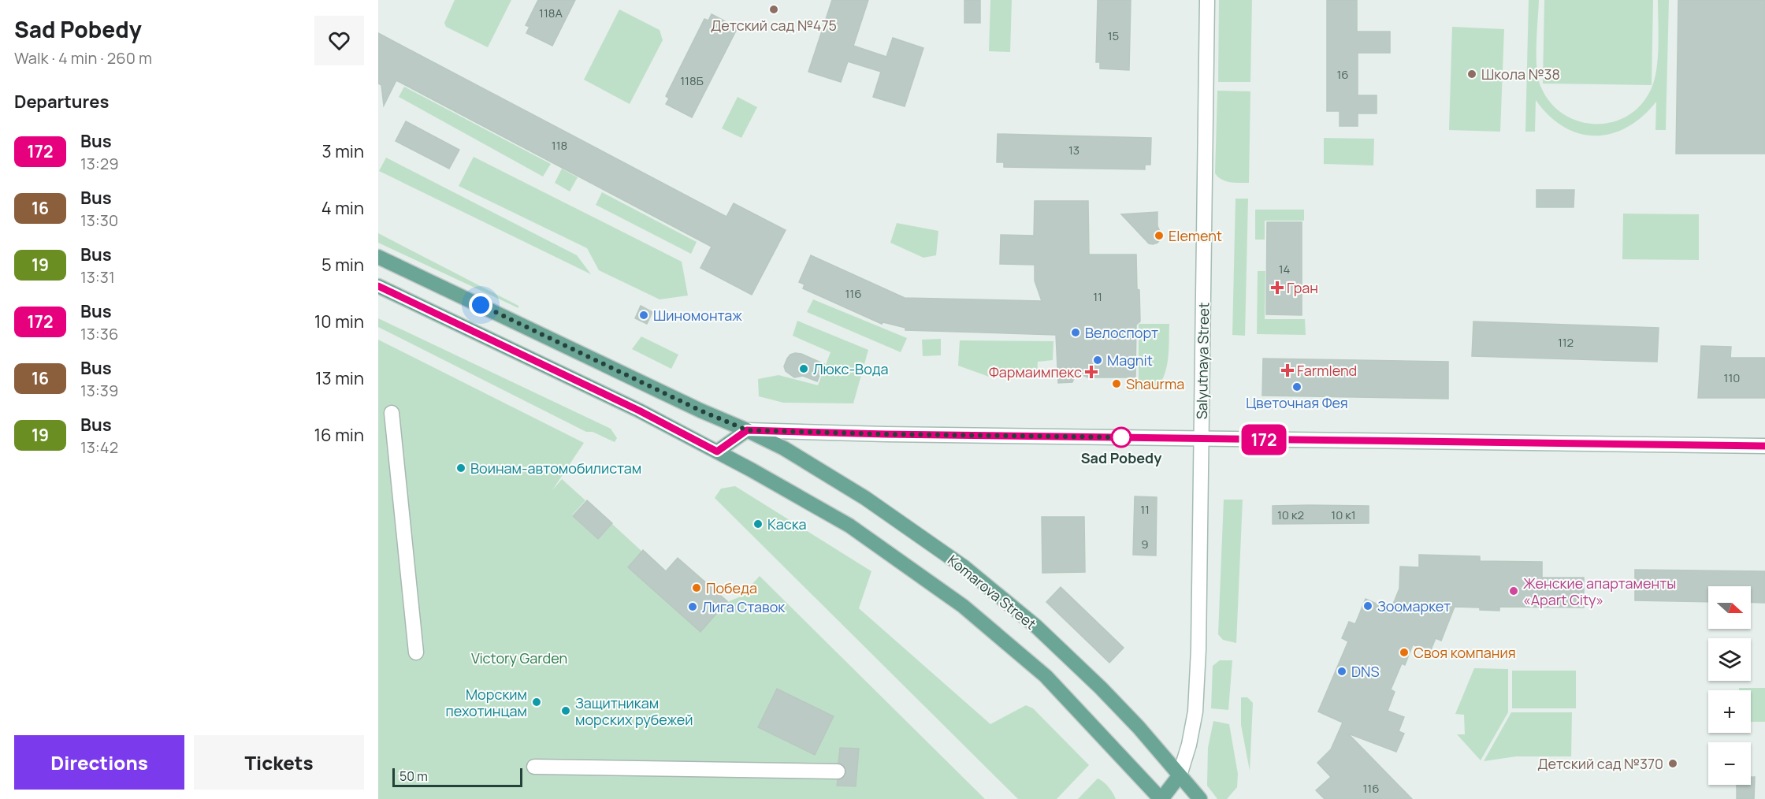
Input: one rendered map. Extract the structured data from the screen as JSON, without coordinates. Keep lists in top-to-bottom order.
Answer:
{
  "streets": {
    "main road": ["Salyutnaya Street", "Komarova Street"]
  },
  "crossings": [
    ["Salyutnaya Street", "Komarova Street"]
  ],
  "parks": ["Victory Garden"],
  "places": {
    "other": [
      "Детский сад №475",
      "Школа №38",
      "Element",
      "Шиномонтаж",
      "Велоспорт",
      "Magnit",
      "Люкс-Вода",
      "Shaurma",
      "Цветочная Фея",
      "Sad Pobedy",
      "Воинам-автомобилистам",
      "Каска",
      "Победа",
      "Женские апартаменты «Apart City»",
      "Зоомаркет",
      "Лига Ставок",
      "Своя компания",
      "DNS",
      "Морским пехотинцам",
      "Защитникам морских рубежей",
      "Детский сад №370"
    ],
    "health": ["Гран", "Farmlend", "Фармаимпекс"]
  },
  "lines": ["bus line 172"],
  "house_numbers": [
    "118А",
    "15",
    "16",
    "118Б",
    "118",
    "13",
    "14",
    "116",
    "11",
    "112",
    "110",
    "11",
    "10 к2",
    "10 к1",
    "9",
    "116"
  ],
  "scale_bar": "50 m",
  "north": "right",
  "page": {
    "heading": [
      ["Sad Pobedy", "Walk · 4 min · 260 m"],
      "Departures"
    ],
    "on_map": "172",
    "list": [
      {
        "mark": "172",
        "name": "Bus",
        "note": "13:29",
        "value": "3 min"
      },
      {
        "mark": "16",
        "name": "Bus",
        "note": "13:30",
        "value": "4 min"
      },
      {
        "mark": "19",
        "name": "Bus",
        "note": "13:31",
        "value": "5 min"
      },
      {
        "mark": "172",
        "name": "Bus",
        "note": "13:36",
        "value": "10 min"
      },
      {
        "mark": "16",
        "name": "Bus",
        "note": "13:39",
        "value": "13 min"
      },
      {
        "mark": "19",
        "name": "Bus",
        "note": "13:42",
        "value": "16 min"
      }
    ],
    "map_buttons": ["+", "−"],
    "buttons": ["Directions", "Tickets"],
    "scale": "50 m"
  }
}
